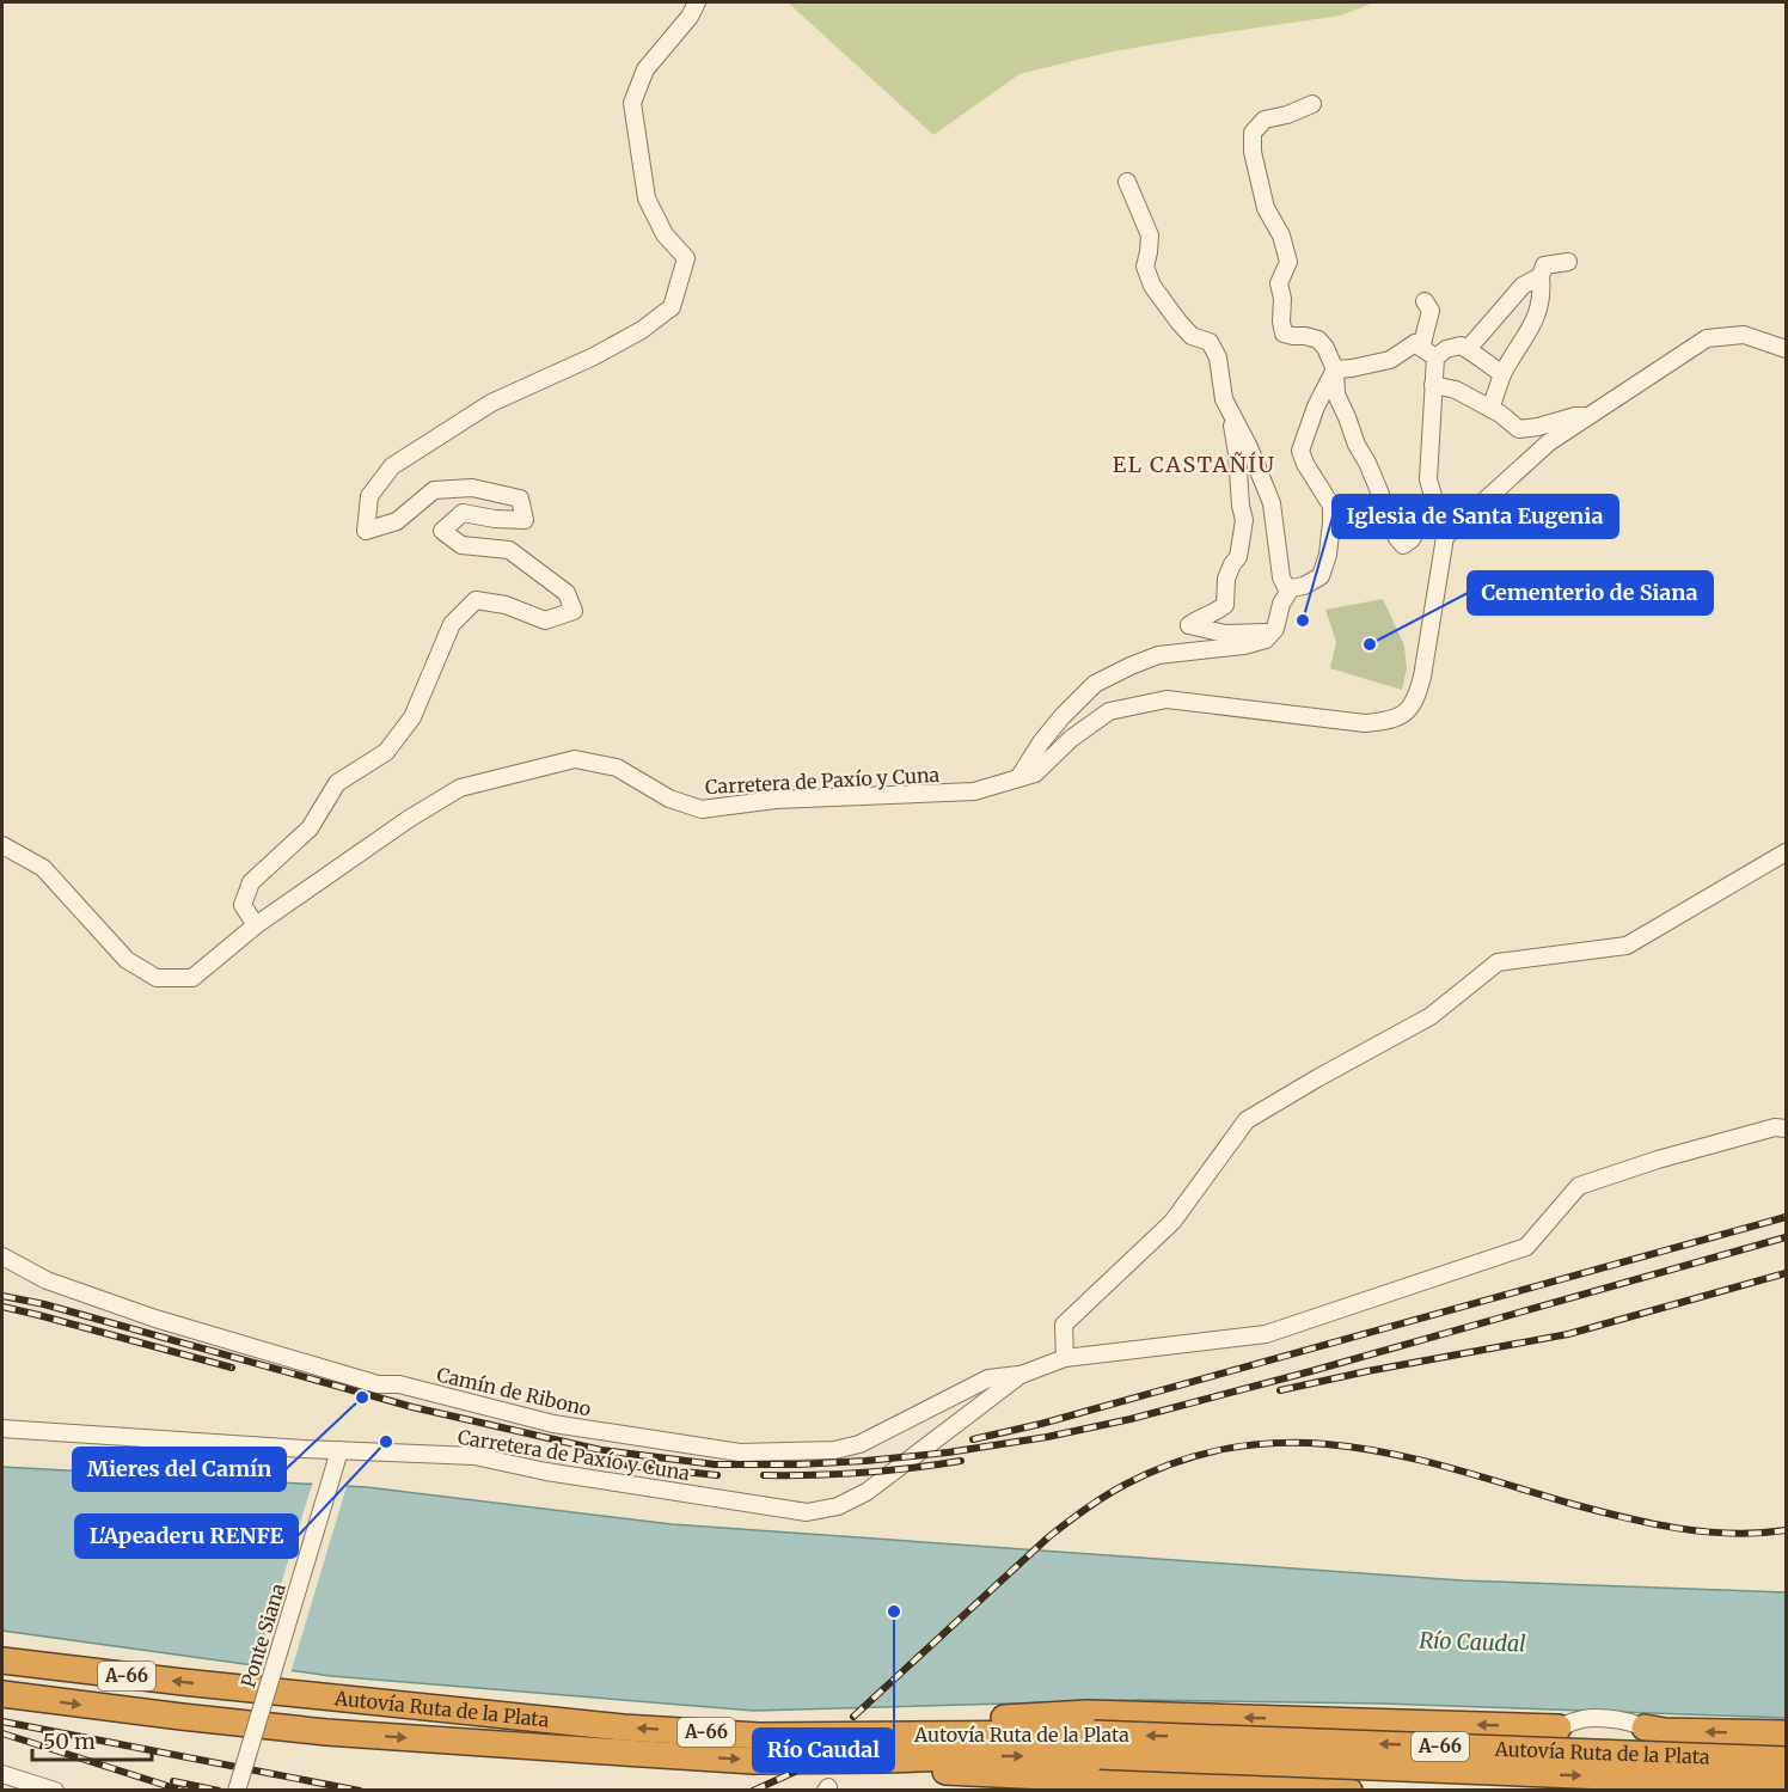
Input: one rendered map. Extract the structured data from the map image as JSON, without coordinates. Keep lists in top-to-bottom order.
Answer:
{
  "streets": {
    "highway": ["A-66", "Autovía Ruta de la Plata"],
    "street": ["Carretera de Paxío y Cuna", "Camín de Ribono", "Ponte Siana"]
  },
  "crossings": [
    ["Carretera de Paxío y Cuna", "Camín de Ribono"],
    ["Carretera de Paxío y Cuna", "Ponte Siana"]
  ],
  "districts": ["EL CASTAÑÍU"],
  "water": ["Río Caudal"],
  "places": [
    "Iglesia de Santa Eugenia",
    "Cementerio de Siana",
    "Mieres del Camín",
    "L'Apeaderu RENFE",
    "Río Caudal"
  ],
  "scale_bar": "50 m"
}
